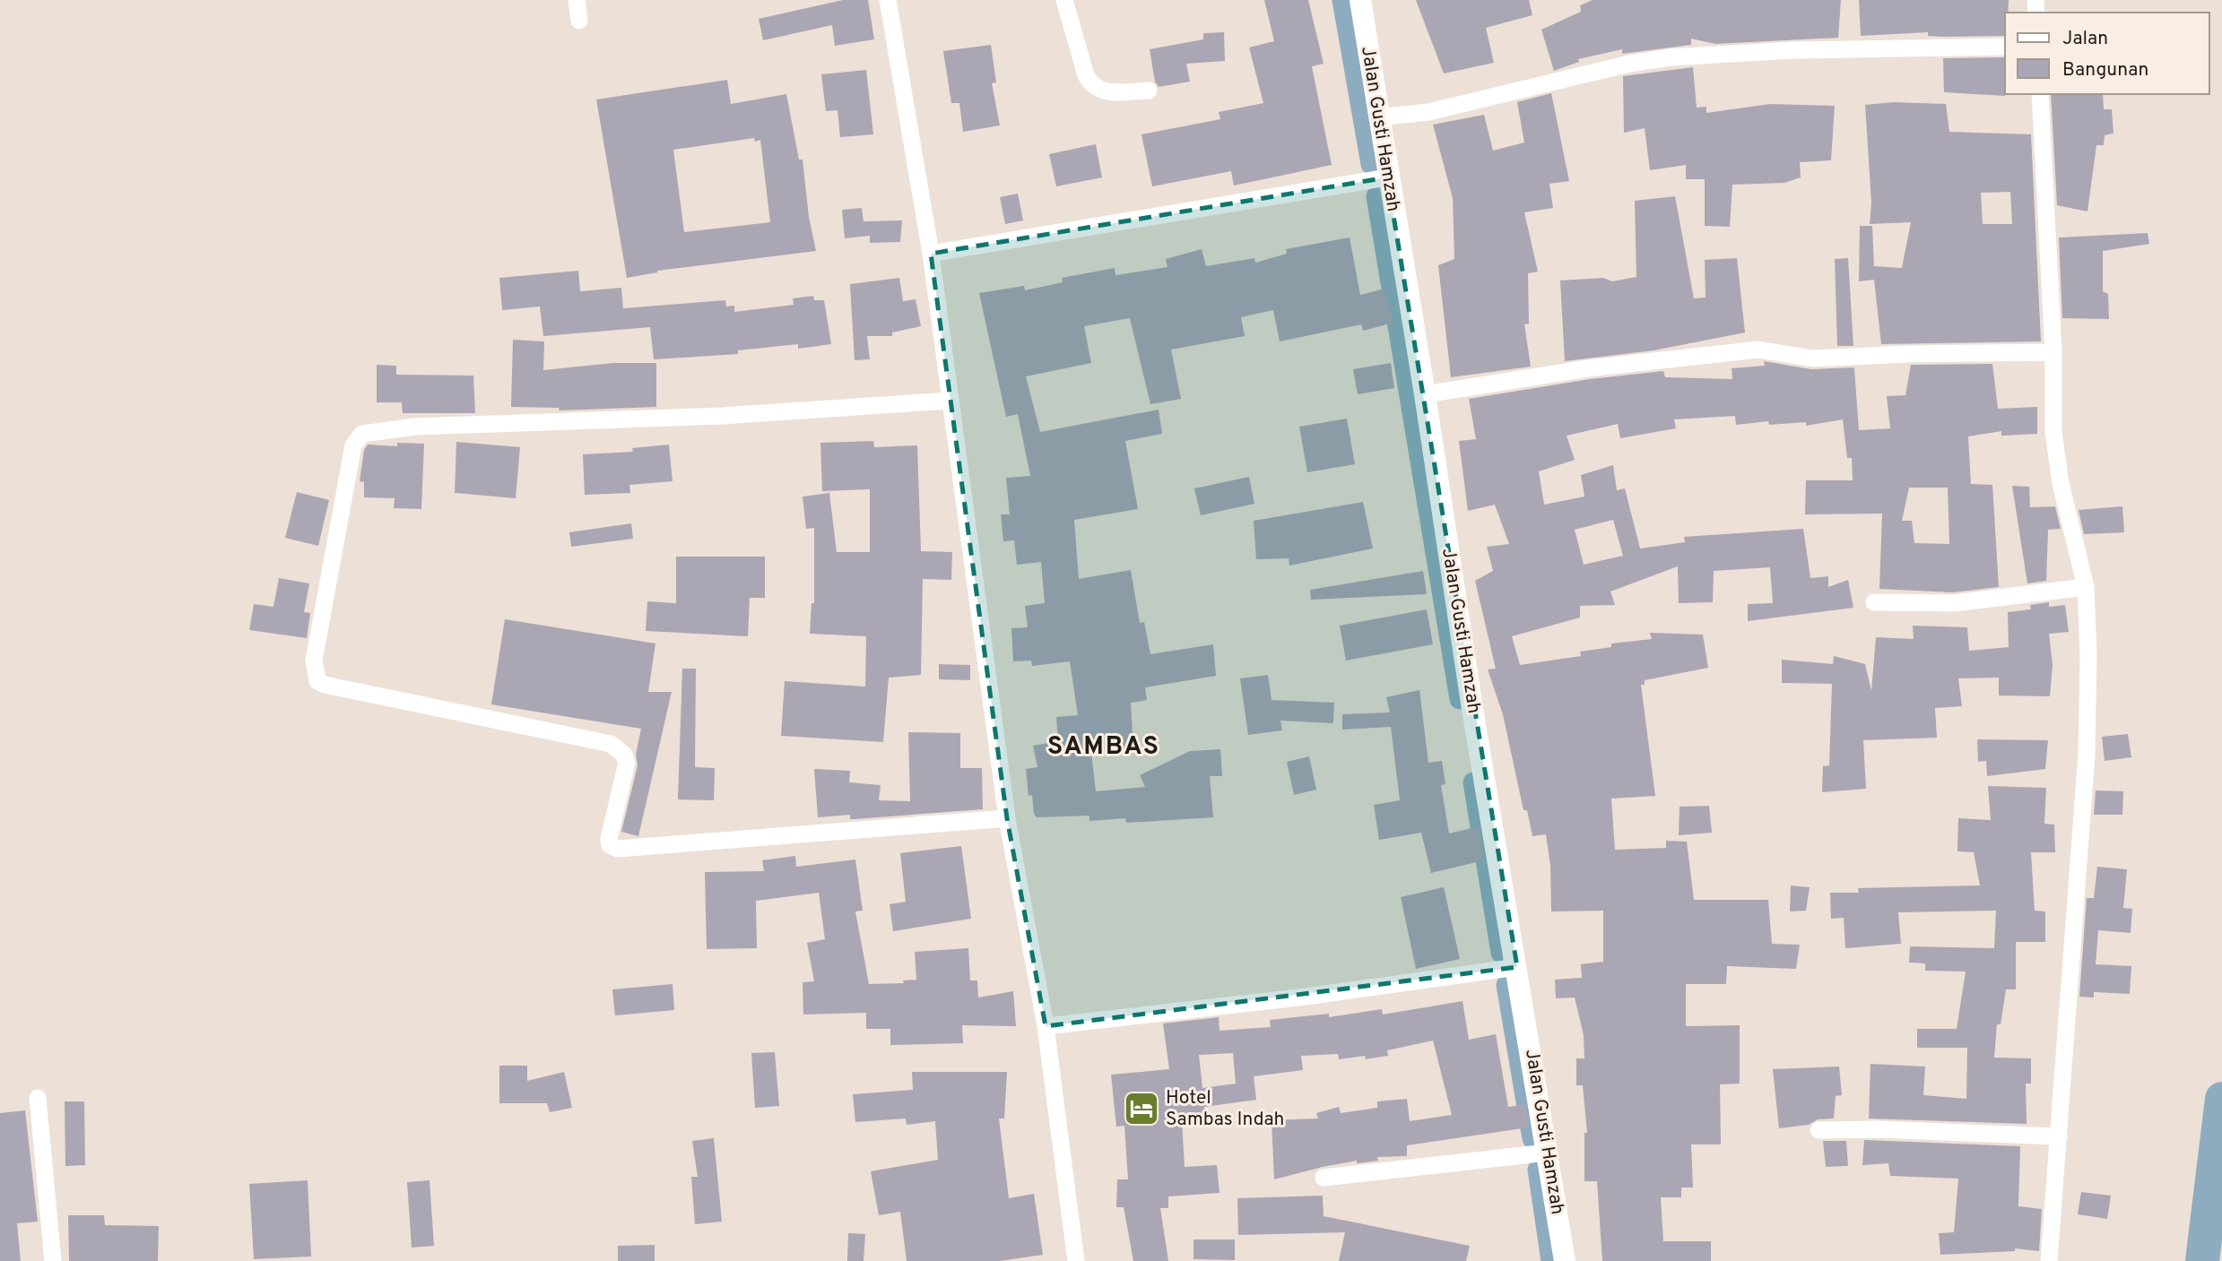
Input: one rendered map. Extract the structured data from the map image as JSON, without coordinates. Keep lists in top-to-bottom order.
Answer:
{
  "streets": {
    "street": ["Jalan Gusti Hamzah"]
  },
  "districts": ["SAMBAS"],
  "places": {
    "hotel": ["Hotel Sambas Indah"]
  },
  "legend": ["Jalan", "Bangunan"]
}
